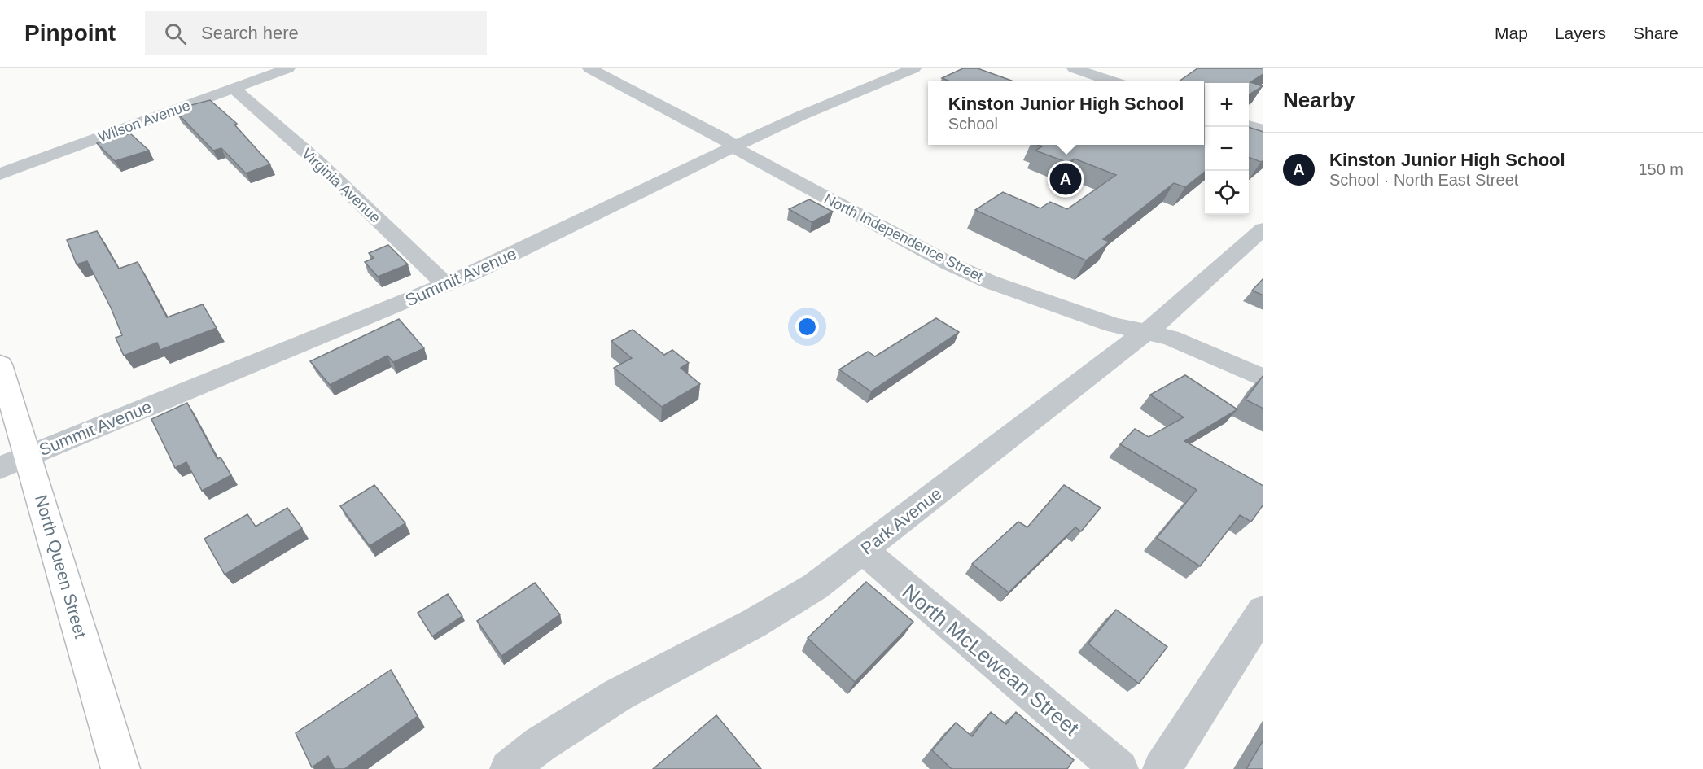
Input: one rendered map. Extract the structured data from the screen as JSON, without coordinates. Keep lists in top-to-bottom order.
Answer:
{
  "streets": {
    "main road": ["North Queen Street"],
    "street": [
      "Wilson Avenue",
      "Virginia Avenue",
      "North Independence Street",
      "Summit Avenue",
      "Park Avenue",
      "North McLewean Street"
    ]
  },
  "crossings": [
    ["Wilson Avenue", "Virginia Avenue"],
    ["Virginia Avenue", "Summit Avenue"],
    ["North Independence Street", "Summit Avenue"],
    ["North Independence Street", "Park Avenue"],
    ["Summit Avenue", "North Queen Street"],
    ["Park Avenue", "North McLewean Street"]
  ],
  "page": {
    "header": "Pinpoint",
    "search": "Search here",
    "nav": ["Map", "Layers", "Share"],
    "heading": "Nearby",
    "popup": ["Kinston Junior High School", "School"],
    "map_buttons": ["+", "−"],
    "list": [
      {
        "mark": "A",
        "name": "Kinston Junior High School",
        "note": "School · North East Street",
        "value": "150 m"
      }
    ],
    "pins": "A"
  }
}
